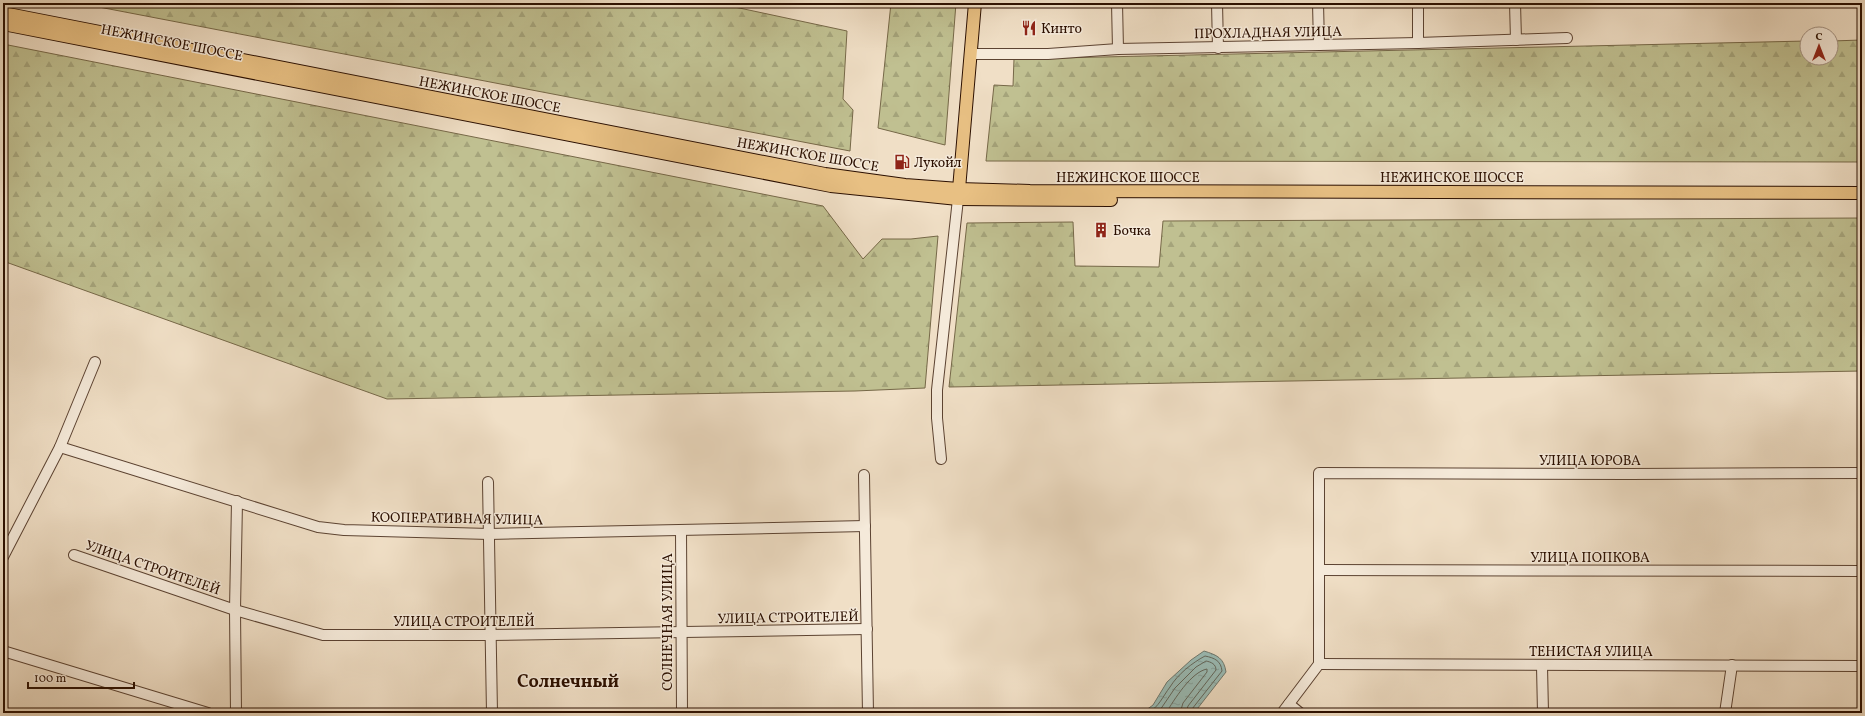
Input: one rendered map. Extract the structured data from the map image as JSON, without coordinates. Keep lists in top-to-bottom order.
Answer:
{
  "streets": {
    "main road": ["НЕЖИНСКОЕ ШОССЕ"],
    "street": [
      "ПРОХЛАДНАЯ УЛИЦА",
      "УЛИЦА ЮРОВА",
      "КООПЕРАТИВНАЯ УЛИЦА",
      "УЛИЦА ПОПКОВА",
      "УЛИЦА СТРОИТЕЛЕЙ",
      "СОЛНЕЧНАЯ УЛИЦА",
      "ТЕНИСТАЯ УЛИЦА"
    ]
  },
  "crossings": [
    ["УЛИЦА ЮРОВА", "УЛИЦА ПОПКОВА"],
    ["КООПЕРАТИВНАЯ УЛИЦА", "СОЛНЕЧНАЯ УЛИЦА"],
    ["УЛИЦА СТРОИТЕЛЕЙ", "СОЛНЕЧНАЯ УЛИЦА"]
  ],
  "districts": ["Солнечный"],
  "places": {
    "restaurant": ["Кинто"],
    "fuel station": ["Лукойл"],
    "building": ["Бочка"]
  },
  "scale_bar": "100 m",
  "north": "top"
}
